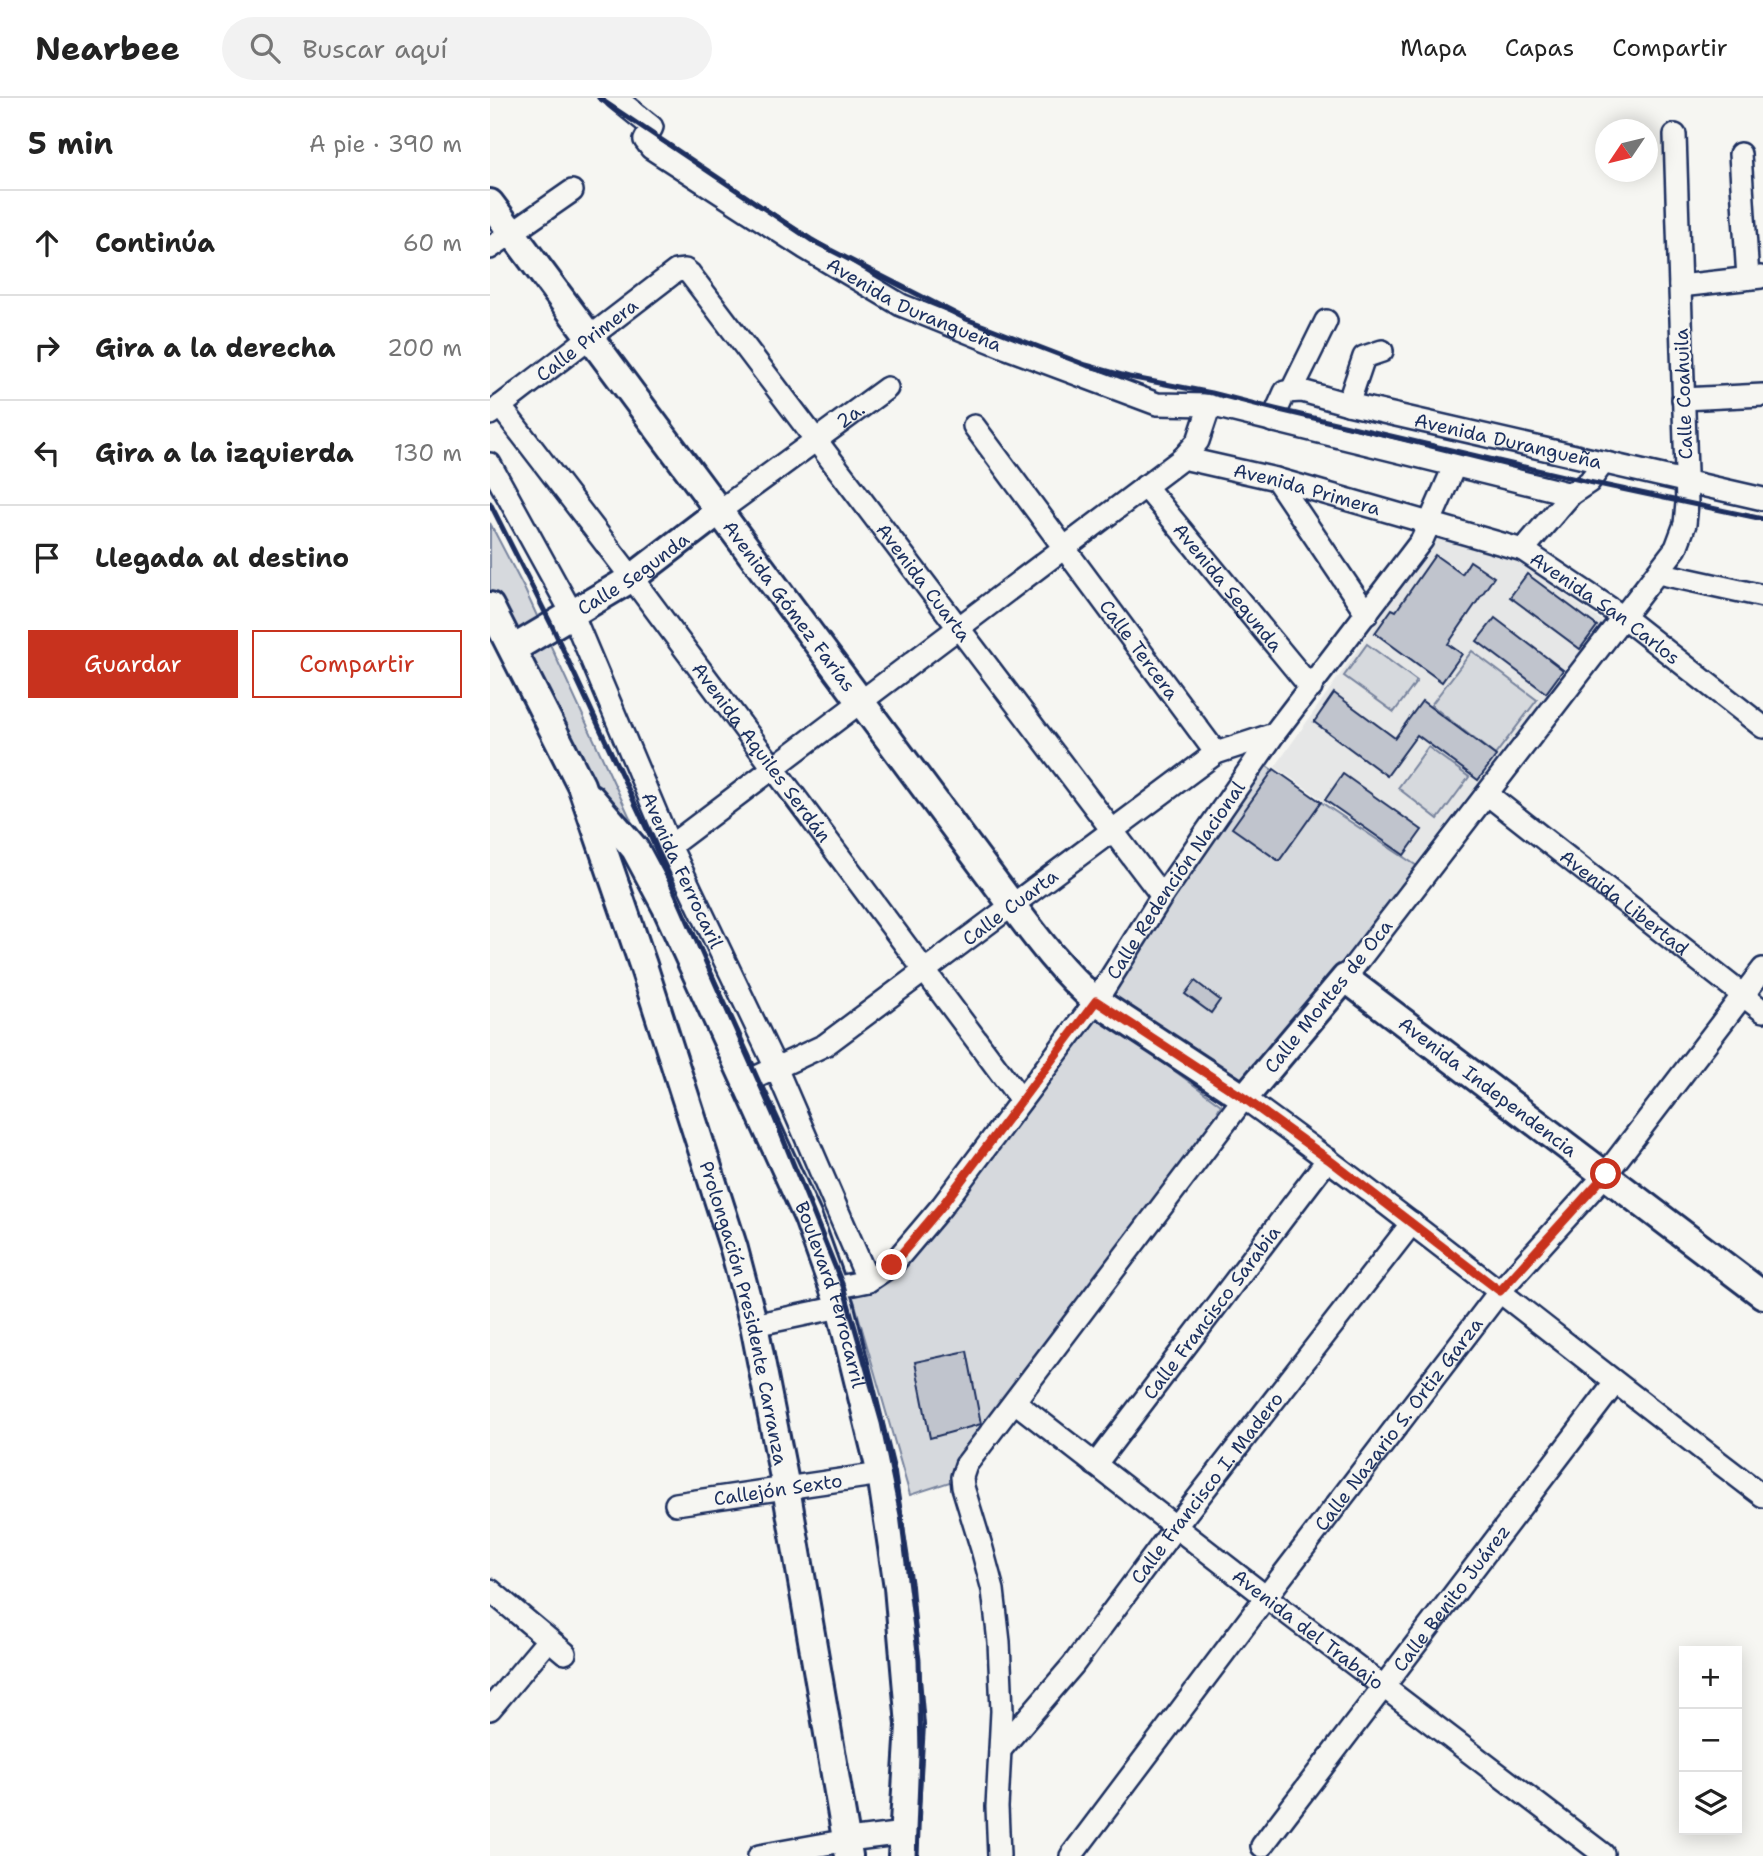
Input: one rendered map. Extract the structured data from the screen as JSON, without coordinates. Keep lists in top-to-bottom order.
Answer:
{
  "streets": {
    "main road": [
      "Calle Segunda",
      "Avenida Gómez Farías",
      "Calle Montes de Oca",
      "Avenida Independencia",
      "Boulevard Ferrocarril",
      "Prolongación Presidente Carranza"
    ],
    "street": [
      "Avenida Durangueña",
      "Calle Primera",
      "Calle Coahuila",
      "2a.",
      "Avenida Primera",
      "Avenida Cuarta",
      "Avenida Segunda",
      "Avenida San Carlos",
      "Calle Tercera",
      "Avenida Aquiles Serdán",
      "Avenida Ferrocaril",
      "Calle Redención Nacional",
      "Avenida Libertad",
      "Calle Cuarta",
      "Calle Francisco Sarabia",
      "Calle Nazario S. Ortiz Garza",
      "Calle Francisco I. Madero",
      "Callejón Sexto",
      "Calle Benito Juárez",
      "Avenida del Trabajo"
    ]
  },
  "crossings": [
    ["Avenida Durangueña", "Calle Coahuila"],
    ["Avenida Durangueña", "Calle Redención Nacional"],
    ["Calle Primera", "Avenida Cuarta"],
    ["Calle Primera", "Avenida Gómez Farías"],
    ["Calle Primera", "Avenida Aquiles Serdán"],
    ["Calle Coahuila", "Calle Montes de Oca"],
    ["2a.", "Calle Segunda"],
    ["2a.", "Avenida Cuarta"],
    ["Avenida Primera", "Avenida San Carlos"],
    ["Avenida Primera", "Calle Redención Nacional"],
    ["Calle Segunda", "Avenida Cuarta"],
    ["Calle Segunda", "Avenida Gómez Farías"],
    ["Calle Segunda", "Avenida Aquiles Serdán"],
    ["Calle Segunda", "Avenida Ferrocaril"],
    ["Avenida Cuarta", "Calle Redención Nacional"],
    ["Avenida Cuarta", "Calle Cuarta"],
    ["Avenida Segunda", "Calle Redención Nacional"],
    ["Avenida Gómez Farías", "Calle Redención Nacional"],
    ["Avenida Gómez Farías", "Calle Cuarta"],
    ["Avenida San Carlos", "Calle Redención Nacional"],
    ["Avenida San Carlos", "Calle Montes de Oca"],
    ["Calle Tercera", "Calle Cuarta"],
    ["Avenida Aquiles Serdán", "Calle Redención Nacional"],
    ["Avenida Aquiles Serdán", "Calle Cuarta"],
    ["Avenida Ferrocaril", "Calle Redención Nacional"],
    ["Avenida Ferrocaril", "Calle Cuarta"],
    ["Calle Redención Nacional", "Calle Cuarta"],
    ["Calle Redención Nacional", "Boulevard Ferrocarril"],
    ["Calle Redención Nacional", "Prolongación Presidente Carranza"],
    ["Avenida Libertad", "Calle Montes de Oca"],
    ["Avenida Libertad", "Calle Nazario S. Ortiz Garza"],
    ["Calle Cuarta", "Boulevard Ferrocarril"],
    ["Calle Montes de Oca", "Avenida Independencia"],
    ["Calle Montes de Oca", "Calle Francisco I. Madero"],
    ["Calle Montes de Oca", "Avenida del Trabajo"],
    ["Avenida Independencia", "Calle Nazario S. Ortiz Garza"],
    ["Boulevard Ferrocarril", "Prolongación Presidente Carranza"],
    ["Boulevard Ferrocarril", "Callejón Sexto"],
    ["Calle Francisco Sarabia", "Avenida del Trabajo"],
    ["Prolongación Presidente Carranza", "Callejón Sexto"],
    ["Calle Nazario S. Ortiz Garza", "Avenida del Trabajo"],
    ["Calle Francisco I. Madero", "Avenida del Trabajo"],
    ["Calle Benito Juárez", "Avenida del Trabajo"]
  ],
  "north": "bottom left",
  "page": {
    "header": "Nearbee",
    "search": "Buscar aquí",
    "nav": ["Mapa", "Capas", "Compartir"],
    "heading": ["5 min", "A pie · 390 m"],
    "list": [
      ["Continúa", "60 m"],
      ["Gira a la derecha", "200 m"],
      ["Gira a la izquierda", "130 m"],
      "Llegada al destino"
    ],
    "buttons": ["Guardar", "Compartir"],
    "map_buttons": ["+", "−"]
  }
}
